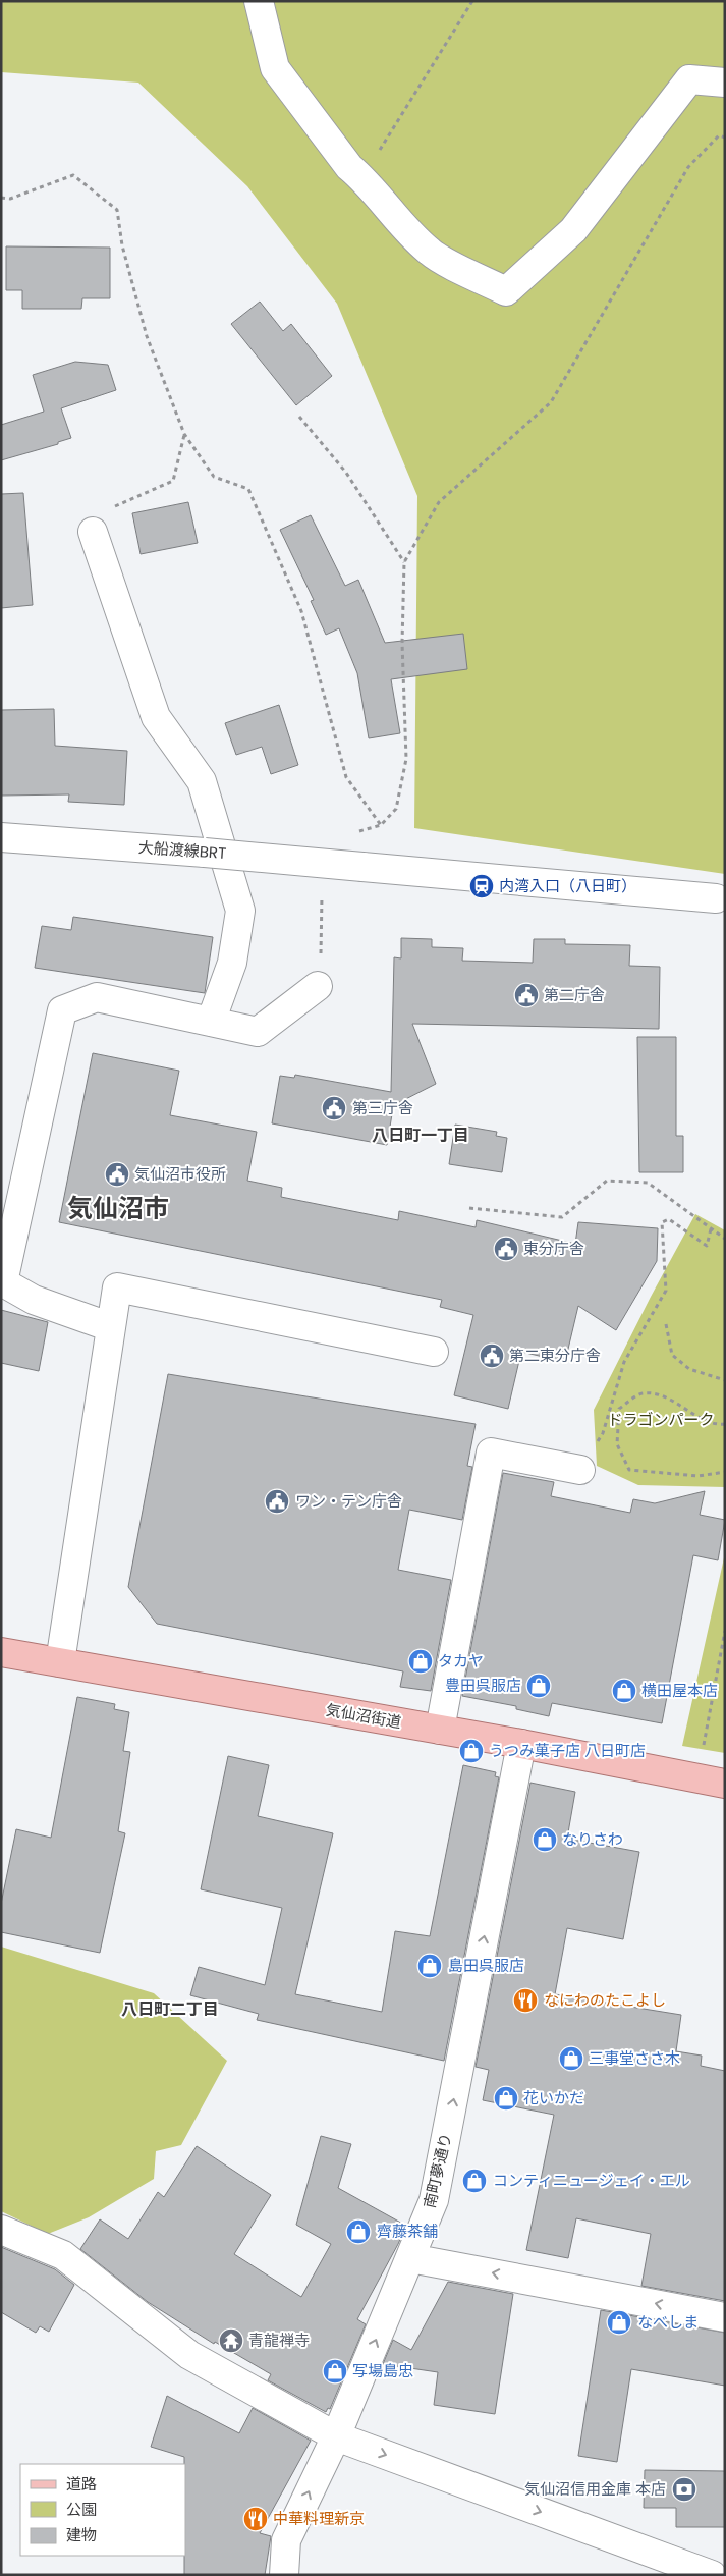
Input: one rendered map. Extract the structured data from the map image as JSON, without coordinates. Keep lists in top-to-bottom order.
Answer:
{
  "streets": {
    "main road": ["気仙沼街道"],
    "street": ["大船渡線BRT", "南町夢通り"]
  },
  "crossings": [
    ["気仙沼街道", "南町夢通り"]
  ],
  "one_way": ["南町夢通り"],
  "districts": ["八日町一丁目", "気仙沼市", "八日町二丁目"],
  "parks": ["ドラゴンパーク"],
  "places": {
    "station": ["内湾入口（八日町）"],
    "public building": [
      "第二庁舎",
      "第三庁舎",
      "気仙沼市役所",
      "東分庁舎",
      "第二東分庁舎",
      "ワン・テン庁舎"
    ],
    "shop": [
      "タカヤ",
      "豊田呉服店",
      "横田屋本店",
      "うつみ菓子店 八日町店",
      "なりさわ",
      "島田呉服店",
      "三事堂ささ木",
      "花いかだ",
      "コンティニュージェイ・エル",
      "齊藤茶舗",
      "なべしま",
      "写場島忠"
    ],
    "restaurant": ["なにわのたこよし", "中華料理新京"],
    "temple": ["青龍禅寺"],
    "bank": ["気仙沼信用金庫 本店"]
  },
  "legend": ["道路", "公園", "建物"]
}
